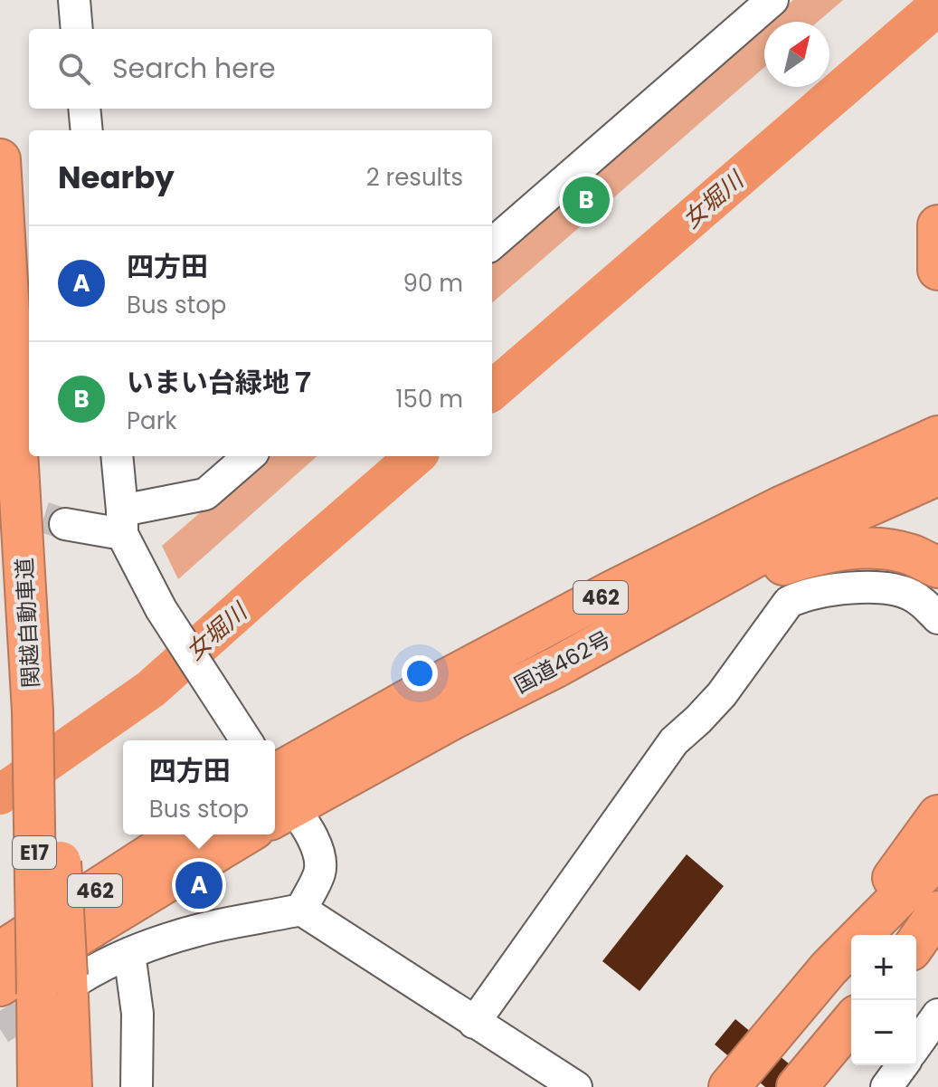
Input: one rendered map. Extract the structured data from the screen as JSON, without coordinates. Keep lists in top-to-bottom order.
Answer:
{
  "streets": {
    "highway": [
      "462",
      "関越自動車道",
      "国道462号",
      "E17"
    ]
  },
  "crossings": [
    ["462", "関越自動車道"]
  ],
  "water": ["女堀川"],
  "north": "top right",
  "page": {
    "search": "Search here",
    "heading": ["Nearby", "2 results"],
    "pins": ["B", "A"],
    "list": [
      {
        "mark": "A",
        "name": "四方田",
        "note": "Bus stop",
        "value": "90 m"
      },
      {
        "mark": "B",
        "name": "いまい台緑地７",
        "note": "Park",
        "value": "150 m"
      }
    ],
    "popup": ["四方田", "Bus stop"],
    "map_buttons": ["+", "−"]
  }
}
